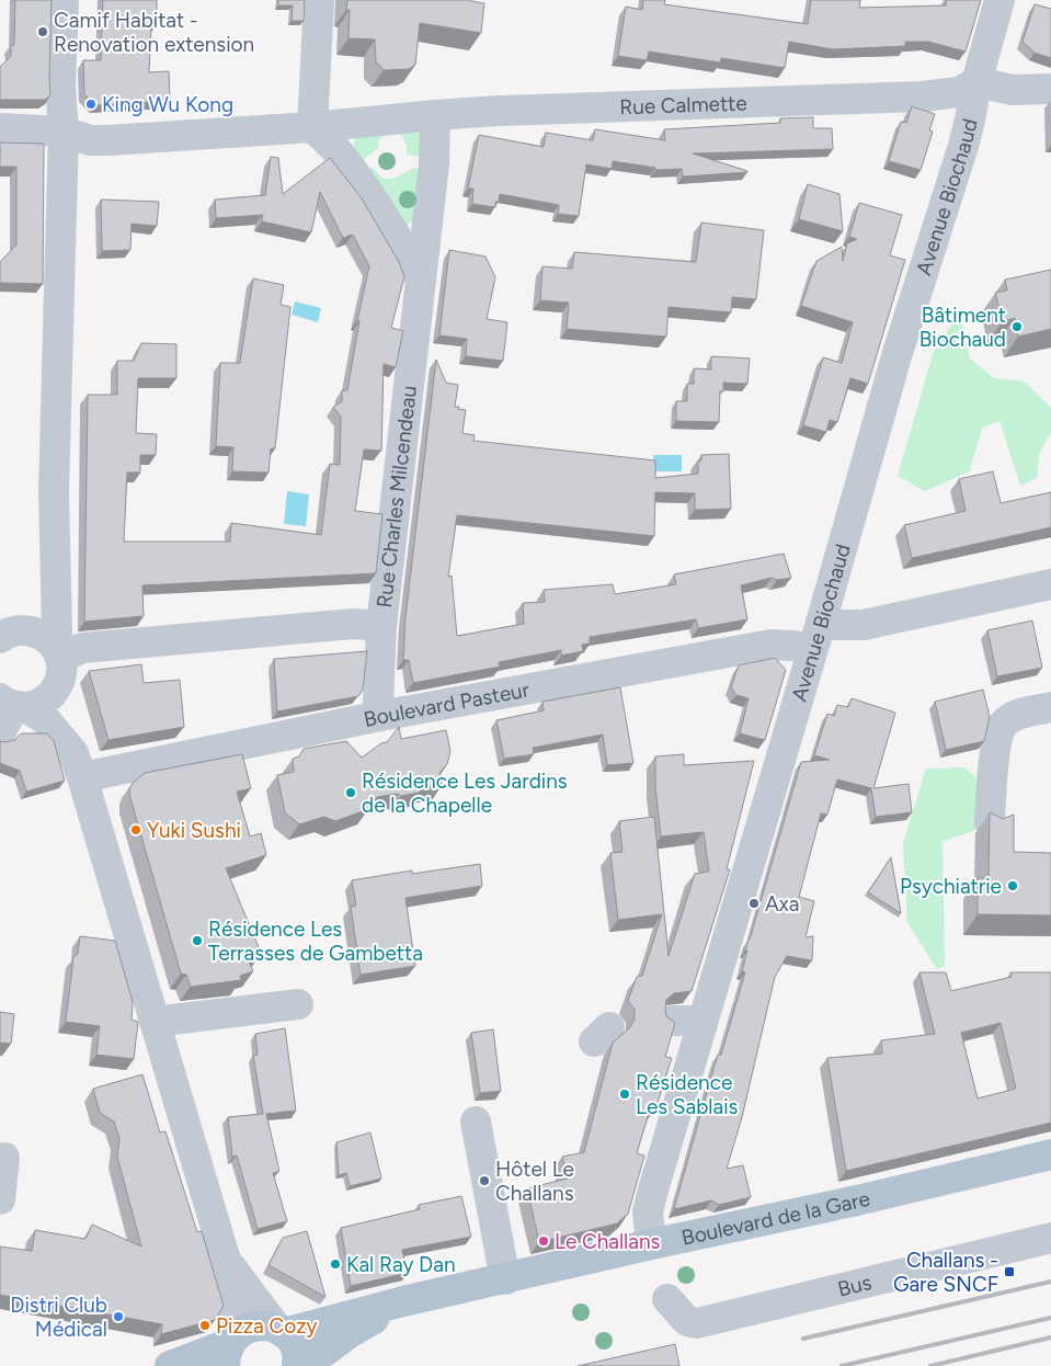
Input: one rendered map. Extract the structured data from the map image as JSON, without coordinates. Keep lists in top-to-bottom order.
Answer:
{
  "streets": {
    "main road": ["Boulevard de la Gare"],
    "street": [
      "Rue Calmette",
      "Avenue Biochaud",
      "Rue Charles Milcendeau",
      "Boulevard Pasteur",
      "Bus"
    ]
  },
  "crossings": [
    ["Rue Calmette", "Avenue Biochaud"],
    ["Rue Calmette", "Rue Charles Milcendeau"],
    ["Avenue Biochaud", "Boulevard Pasteur"],
    ["Avenue Biochaud", "Boulevard de la Gare"],
    ["Rue Charles Milcendeau", "Boulevard Pasteur"]
  ],
  "places": {
    "other": [
      "Camif Habitat - Renovation extension",
      "King Wu Kong",
      "Bâtiment Biochaud",
      "Résidence Les Jardins de la Chapelle",
      "Yuki Sushi",
      "Psychiatrie",
      "Axa",
      "Résidence Les Terrasses de Gambetta",
      "Résidence Les Sablais",
      "Hôtel Le Challans",
      "Le Challans",
      "Kal Ray Dan",
      "Distri Club Médical",
      "Pizza Cozy"
    ],
    "transit": ["Challans - Gare SNCF"]
  }
}
